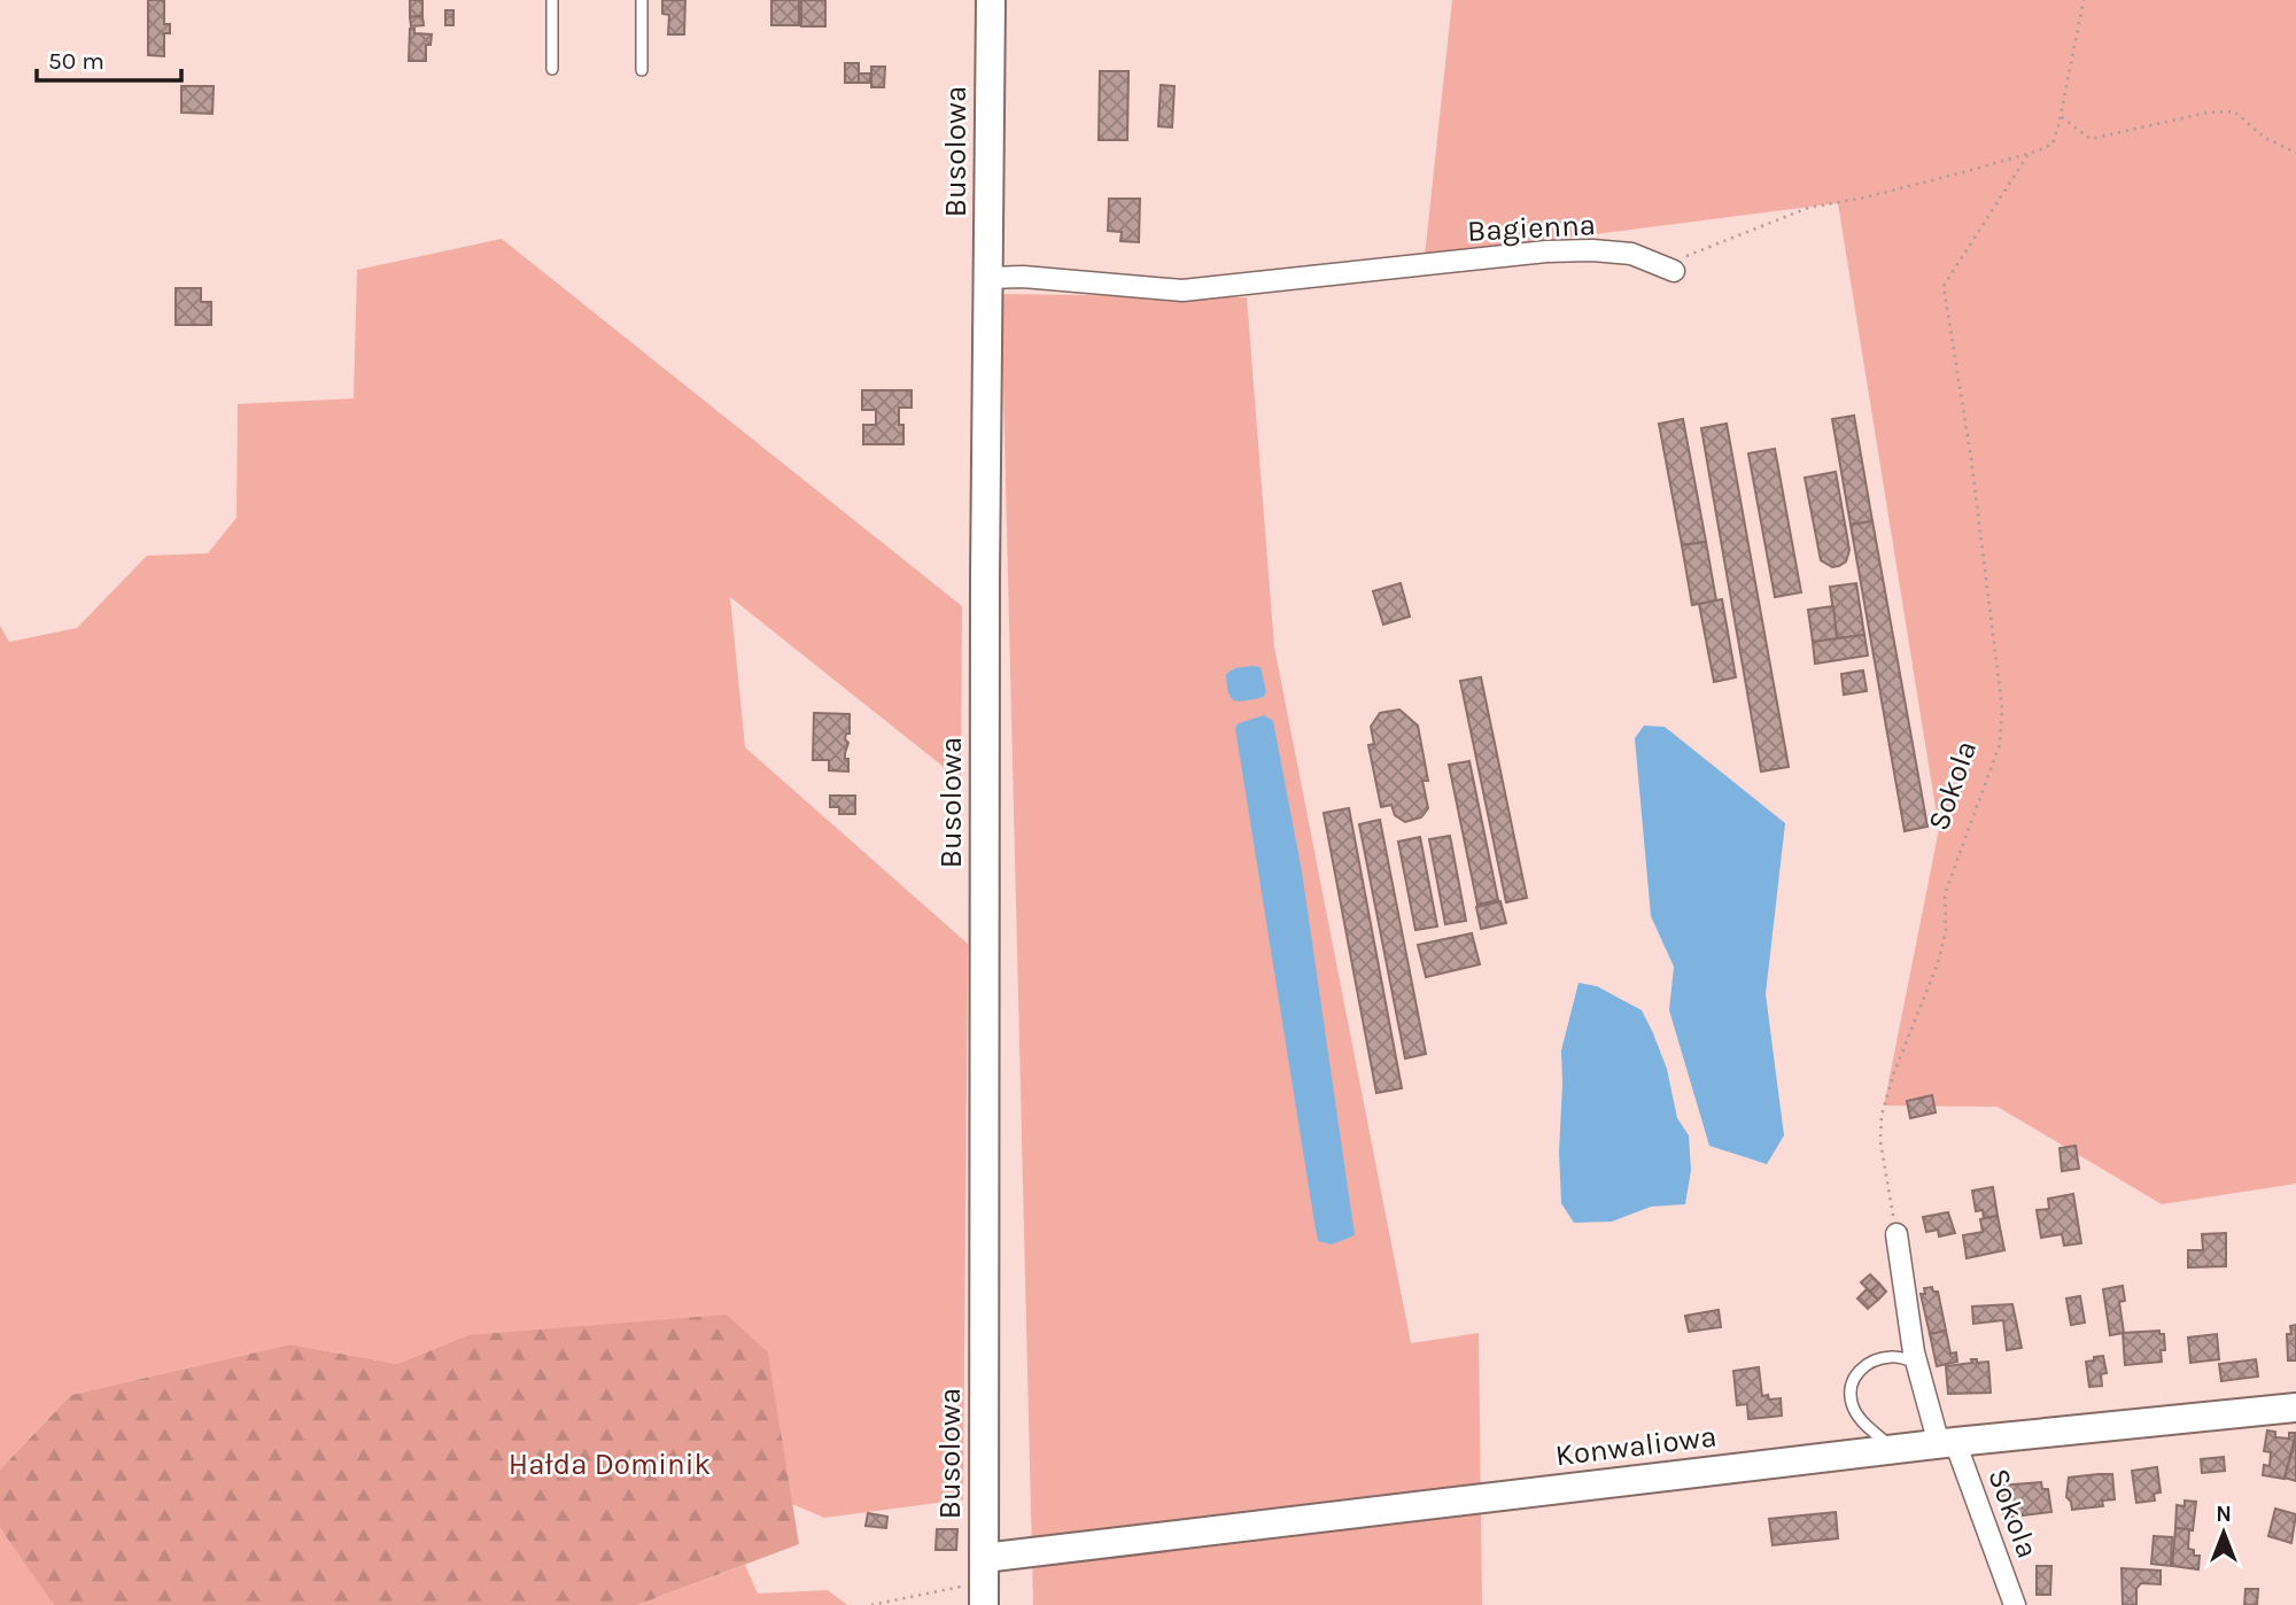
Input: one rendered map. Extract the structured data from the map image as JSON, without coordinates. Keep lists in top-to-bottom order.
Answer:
{
  "streets": {
    "street": [
      "Busolowa",
      "Bagienna",
      "Sokola",
      "Konwaliowa"
    ]
  },
  "crossings": [
    ["Busolowa", "Bagienna"],
    ["Busolowa", "Konwaliowa"],
    ["Sokola", "Konwaliowa"]
  ],
  "parks": ["Hałda Dominik"],
  "scale_bar": "50 m",
  "north": "top"
}
